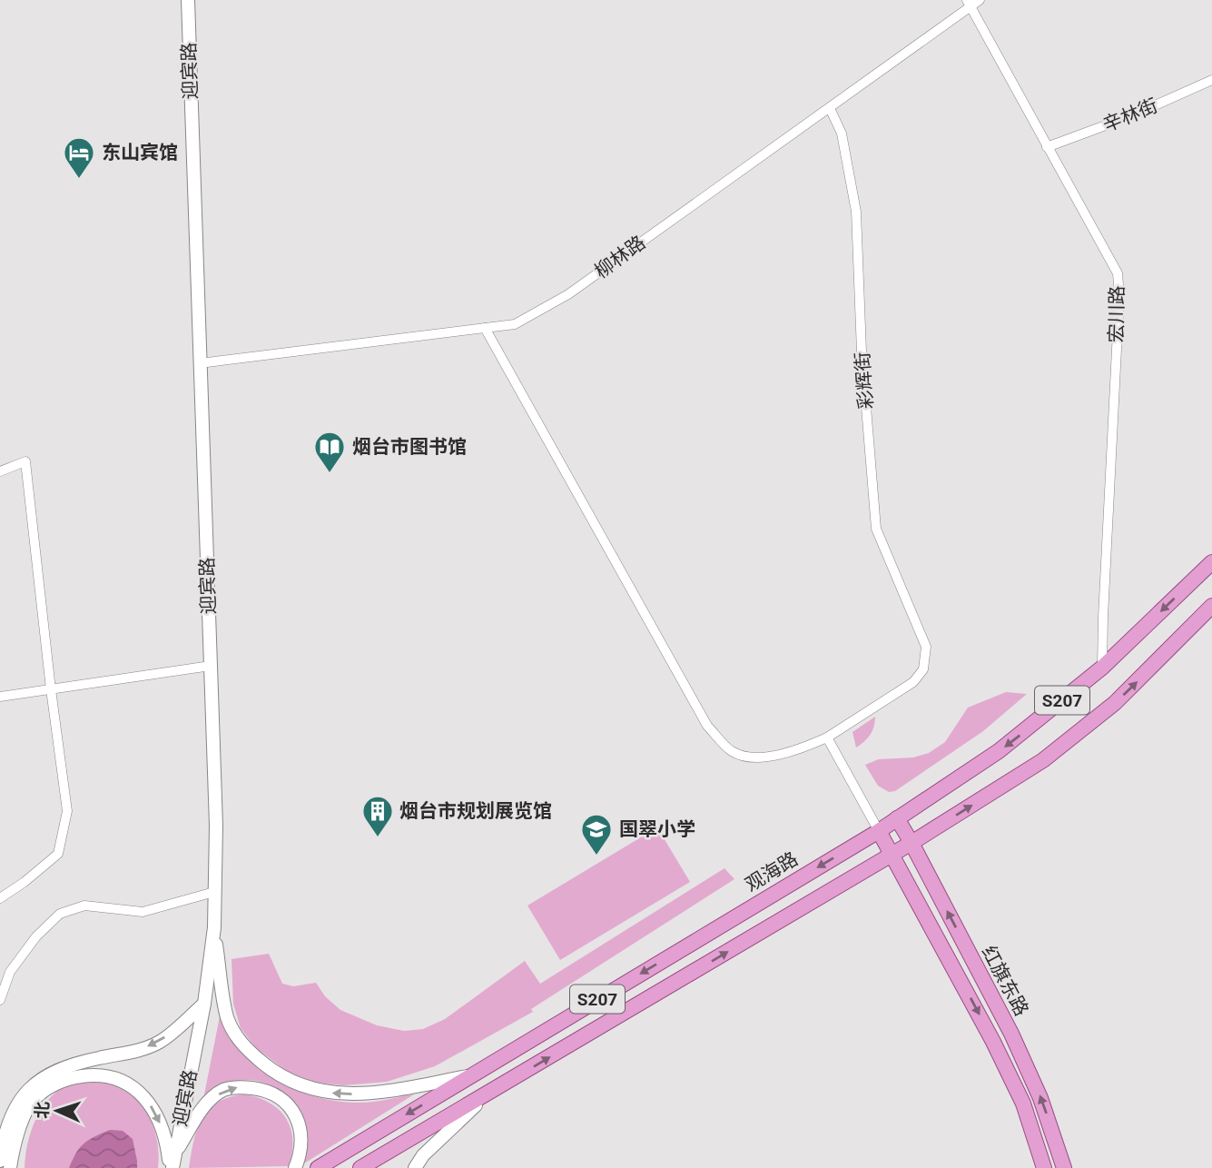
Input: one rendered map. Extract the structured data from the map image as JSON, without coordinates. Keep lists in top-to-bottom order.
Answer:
{
  "streets": {
    "main road": [
      "迎宾路",
      "S207",
      "观海路",
      "红旗东路"
    ],
    "street": [
      "辛林街",
      "柳林路",
      "宏川路",
      "彩辉街"
    ]
  },
  "crossings": [
    ["迎宾路", "柳林路"],
    ["辛林街", "宏川路"],
    ["柳林路", "宏川路"],
    ["柳林路", "彩辉街"],
    ["宏川路", "观海路"],
    ["S207", "红旗东路"],
    ["观海路", "红旗东路"]
  ],
  "places": {
    "hotel": ["东山宾馆"],
    "library": ["烟台市图书馆"],
    "building": ["烟台市规划展览馆"],
    "school or university": ["国翠小学"]
  },
  "north": "left"
}
